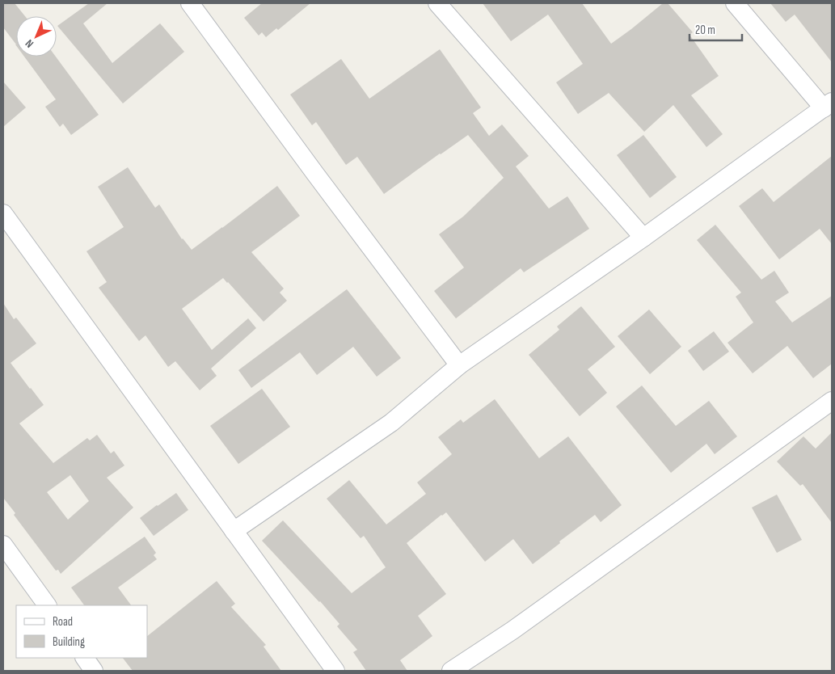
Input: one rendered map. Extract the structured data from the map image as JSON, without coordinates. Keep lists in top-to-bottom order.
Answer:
{
  "legend": ["Road", "Building"],
  "scale_bar": "20 m",
  "north": "bottom left"
}
